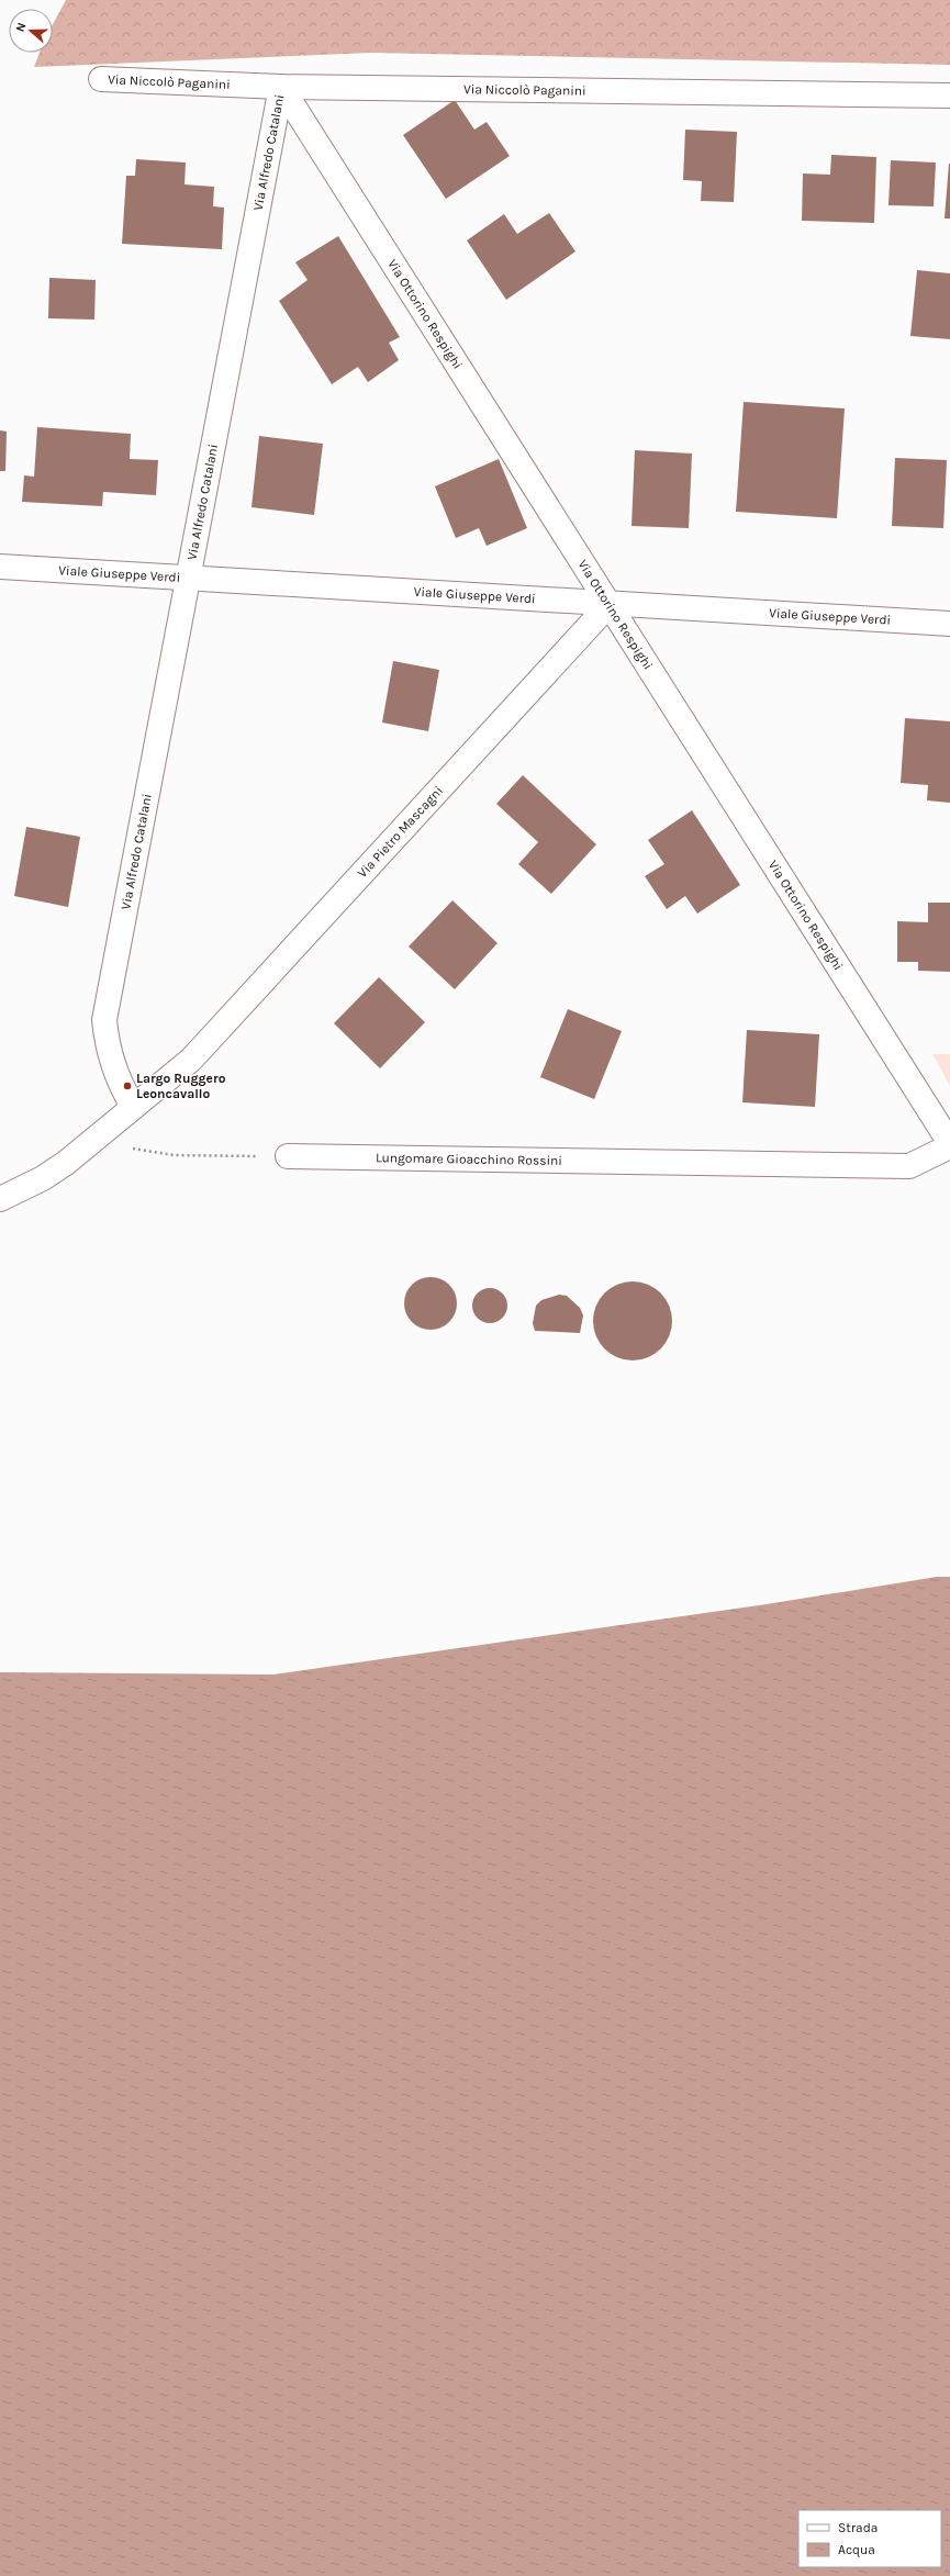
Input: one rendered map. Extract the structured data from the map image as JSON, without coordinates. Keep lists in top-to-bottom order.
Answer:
{
  "streets": {
    "street": [
      "Via Niccolò Paganini",
      "Via Alfredo Catalani",
      "Via Ottorino Respighi",
      "Viale Giuseppe Verdi",
      "Via Pietro Mascagni",
      "Lungomare Gioacchino Rossini"
    ]
  },
  "crossings": [
    ["Via Niccolò Paganini", "Via Alfredo Catalani"],
    ["Via Niccolò Paganini", "Via Ottorino Respighi"],
    ["Via Alfredo Catalani", "Via Ottorino Respighi"],
    ["Via Alfredo Catalani", "Viale Giuseppe Verdi"],
    ["Via Alfredo Catalani", "Via Pietro Mascagni"],
    ["Via Ottorino Respighi", "Viale Giuseppe Verdi"],
    ["Via Ottorino Respighi", "Via Pietro Mascagni"],
    ["Viale Giuseppe Verdi", "Via Pietro Mascagni"]
  ],
  "places": ["Largo Ruggero Leoncavallo"],
  "legend": ["Strada", "Acqua"],
  "north": "left"
}
